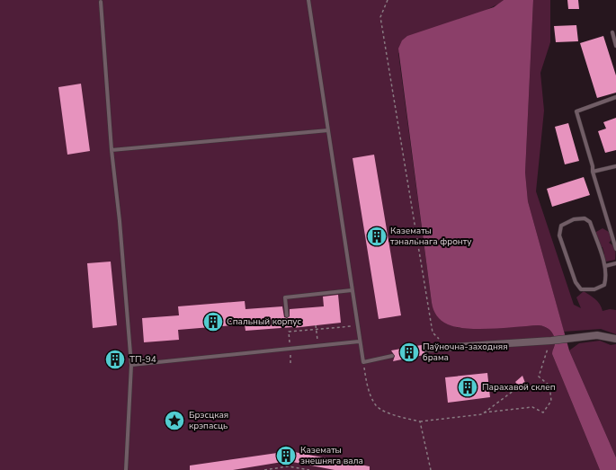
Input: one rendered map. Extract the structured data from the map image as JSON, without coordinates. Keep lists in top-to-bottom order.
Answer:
{
  "places": {
    "building": [
      "Казематы тэнальнага фронту",
      "Спальный корпус",
      "Паўночна-заходняя брама",
      "ТП-94",
      "Парахавой склеп",
      "Казематы знешняга вала"
    ],
    "place": ["Брэсцкая крэпасць"]
  }
}
